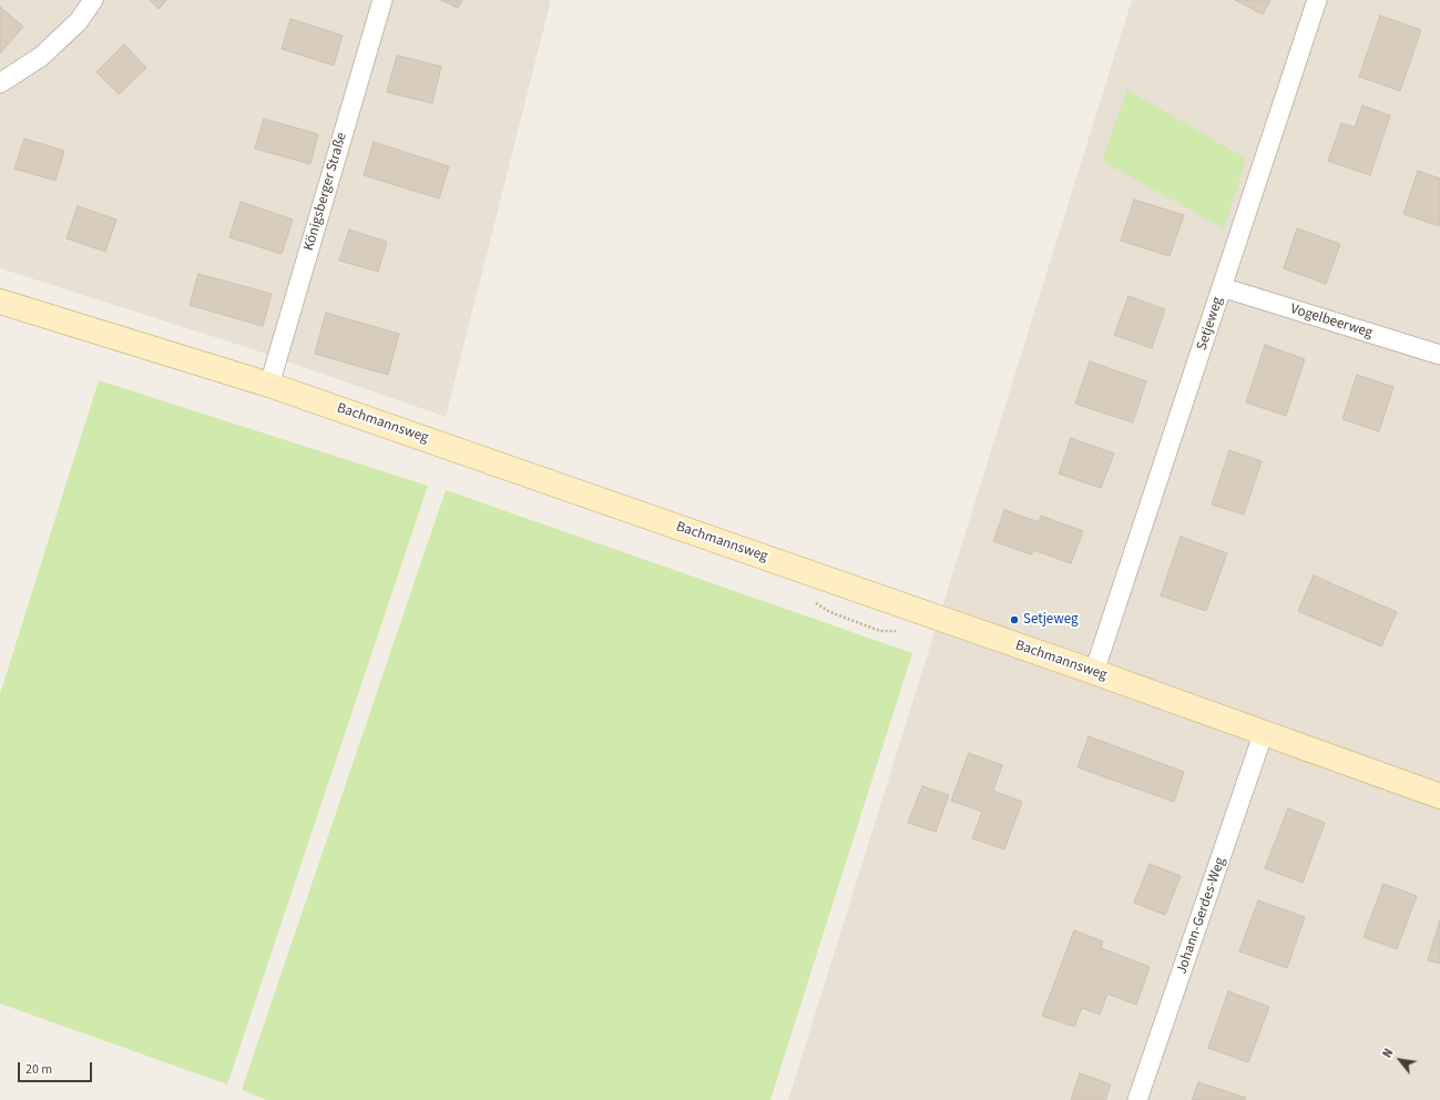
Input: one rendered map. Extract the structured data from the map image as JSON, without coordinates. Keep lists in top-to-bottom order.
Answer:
{
  "streets": {
    "street": [
      "Königsberger Straße",
      "Vogelbeerweg",
      "Setjeweg",
      "Bachmannsweg",
      "Johann-Gerdes-Weg"
    ]
  },
  "crossings": [
    ["Königsberger Straße", "Bachmannsweg"],
    ["Vogelbeerweg", "Setjeweg"],
    ["Setjeweg", "Bachmannsweg"],
    ["Bachmannsweg", "Johann-Gerdes-Weg"]
  ],
  "places": ["Setjeweg"],
  "scale_bar": "20 m",
  "north": "top left"
}
